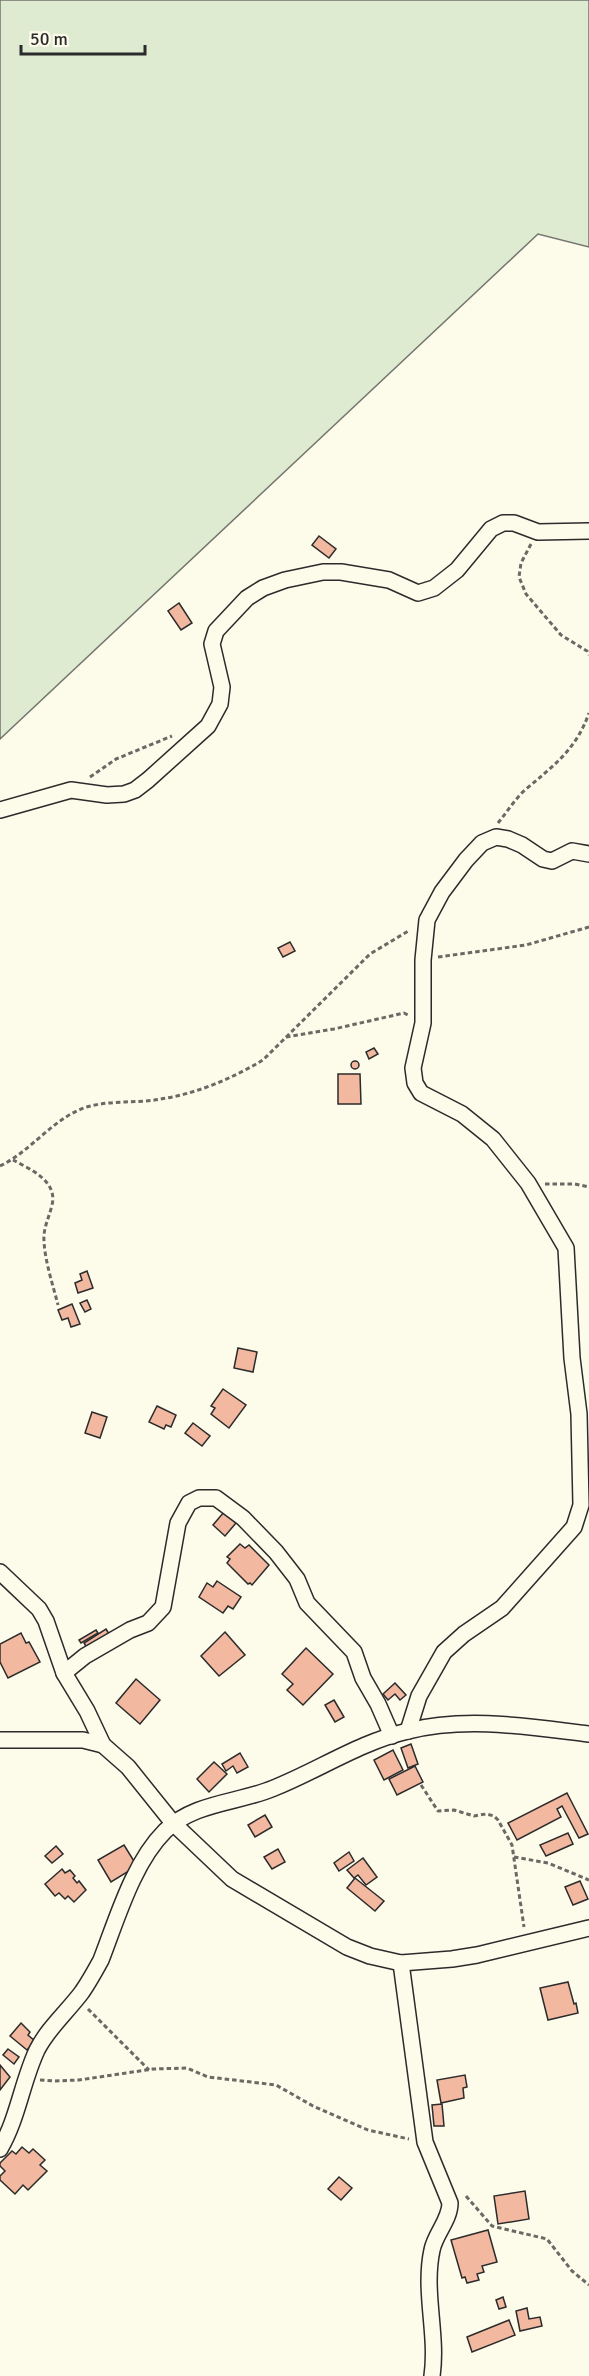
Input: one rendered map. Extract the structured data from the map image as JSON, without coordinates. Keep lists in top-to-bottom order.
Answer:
{
  "scale_bar": "50 m"
}
